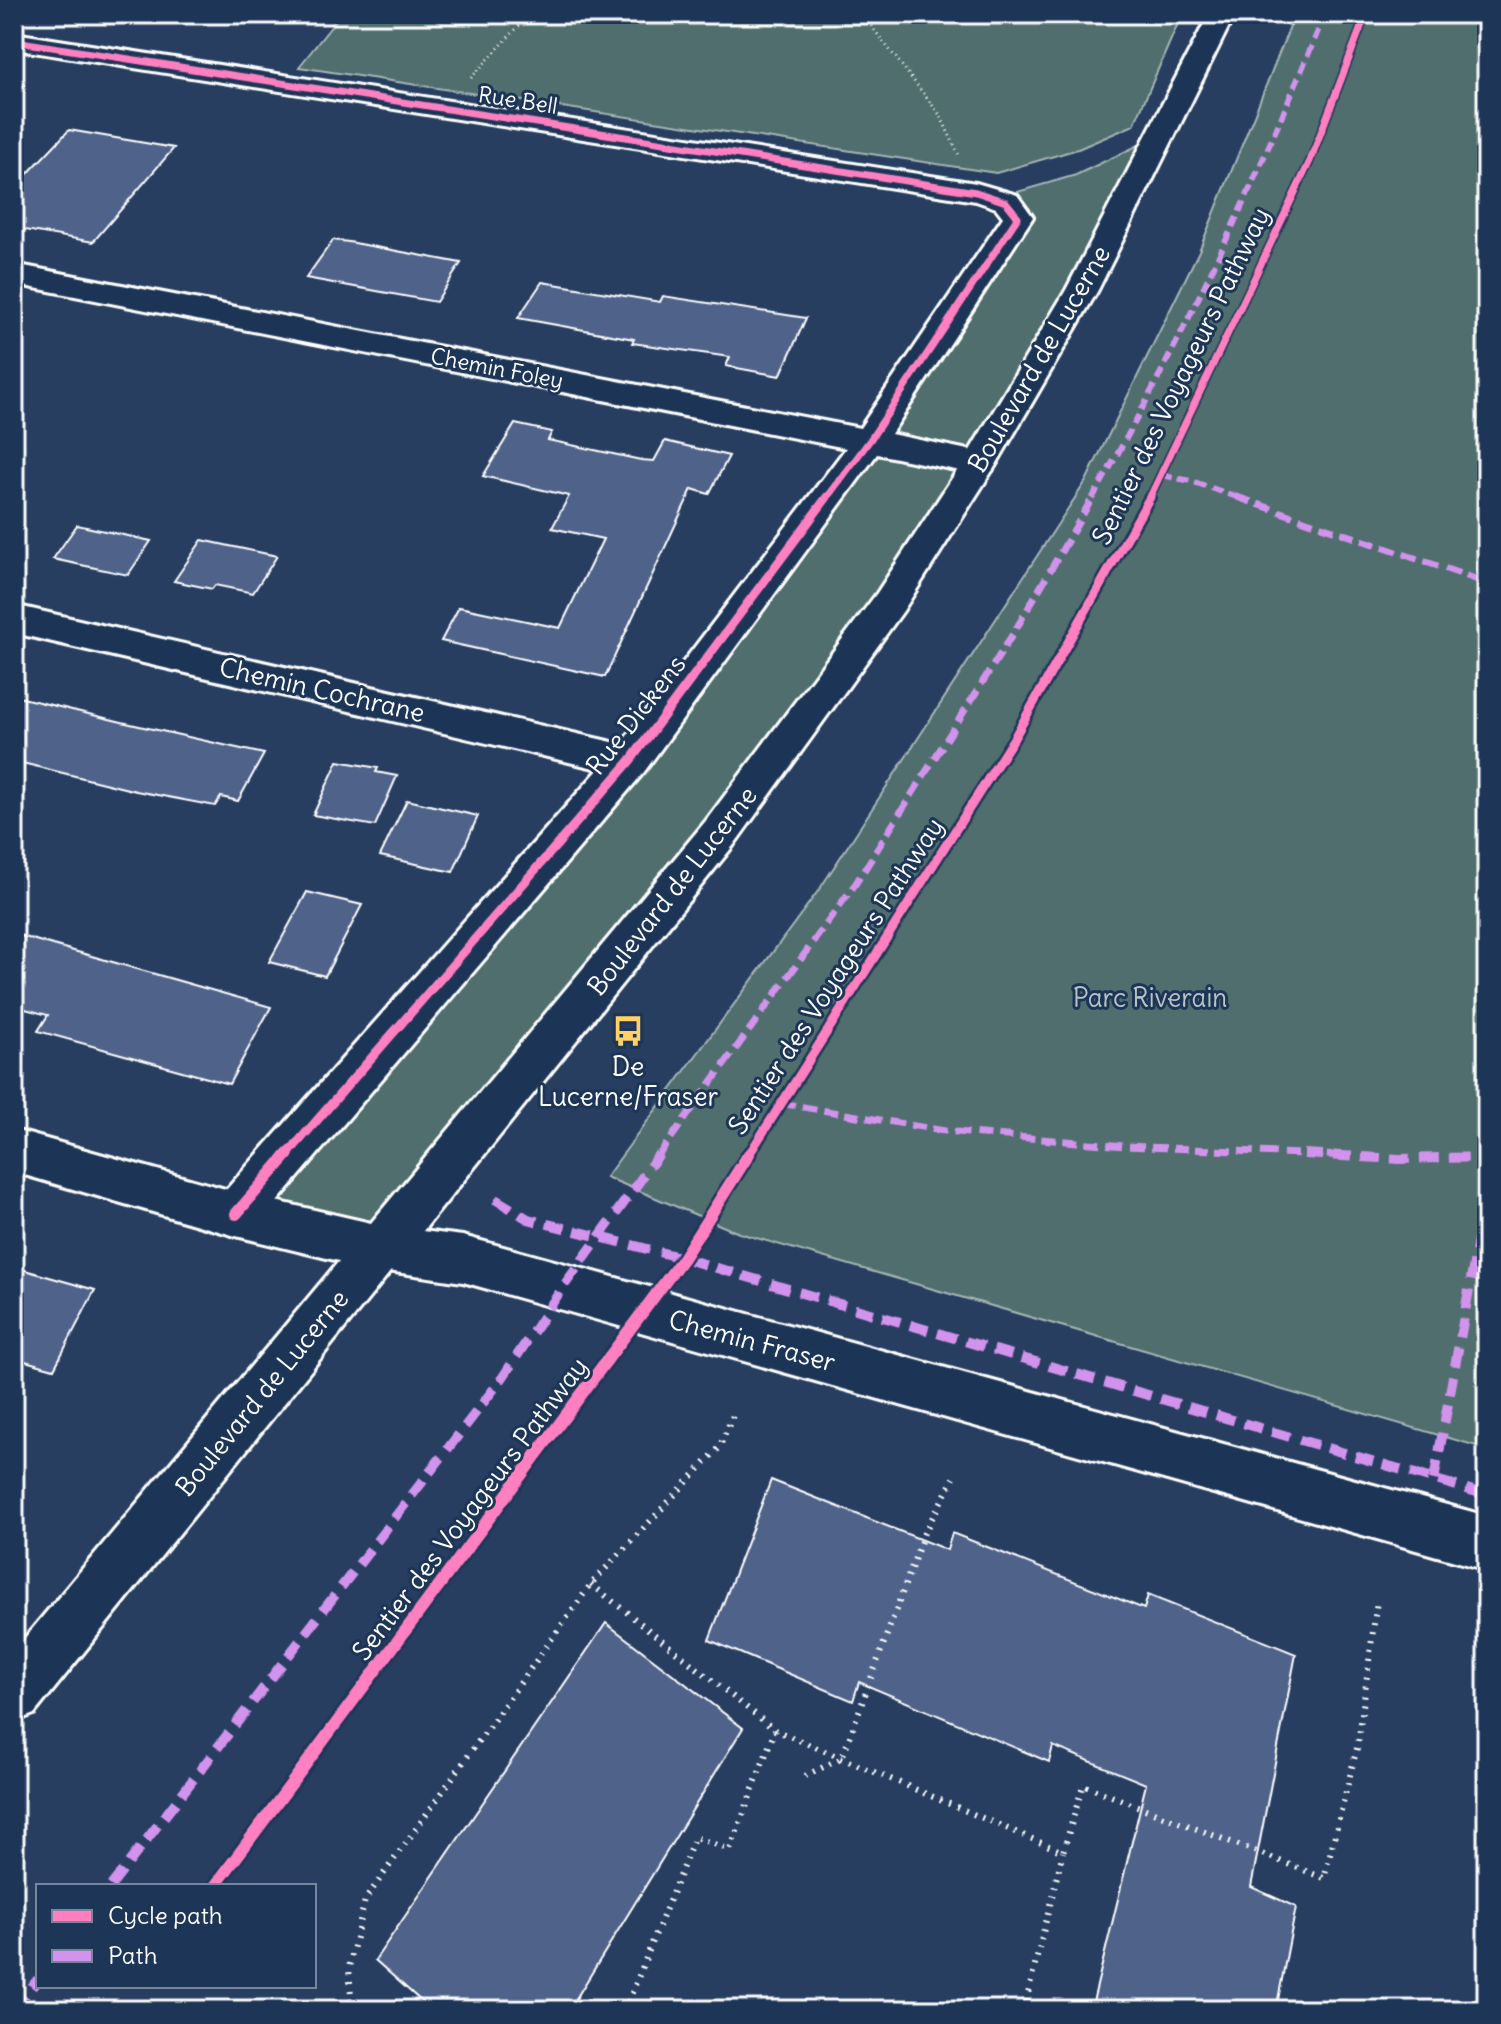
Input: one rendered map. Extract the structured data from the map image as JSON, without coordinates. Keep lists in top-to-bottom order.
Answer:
{
  "streets": {
    "street": [
      "Rue Bell",
      "Boulevard de Lucerne",
      "Chemin Foley",
      "Chemin Cochrane",
      "Rue Dickens",
      "Chemin Fraser"
    ],
    "cycle path": ["Sentier des Voyageurs Pathway"]
  },
  "crossings": [
    ["Rue Bell", "Rue Dickens"],
    ["Boulevard de Lucerne", "Chemin Foley"],
    ["Boulevard de Lucerne", "Chemin Fraser"],
    ["Chemin Foley", "Rue Dickens"],
    ["Chemin Cochrane", "Rue Dickens"],
    ["Rue Dickens", "Chemin Fraser"]
  ],
  "parks": ["Parc Riverain"],
  "places": {
    "bus stop": ["De Lucerne/Fraser"]
  },
  "legend": ["Cycle path", "Path"]
}
